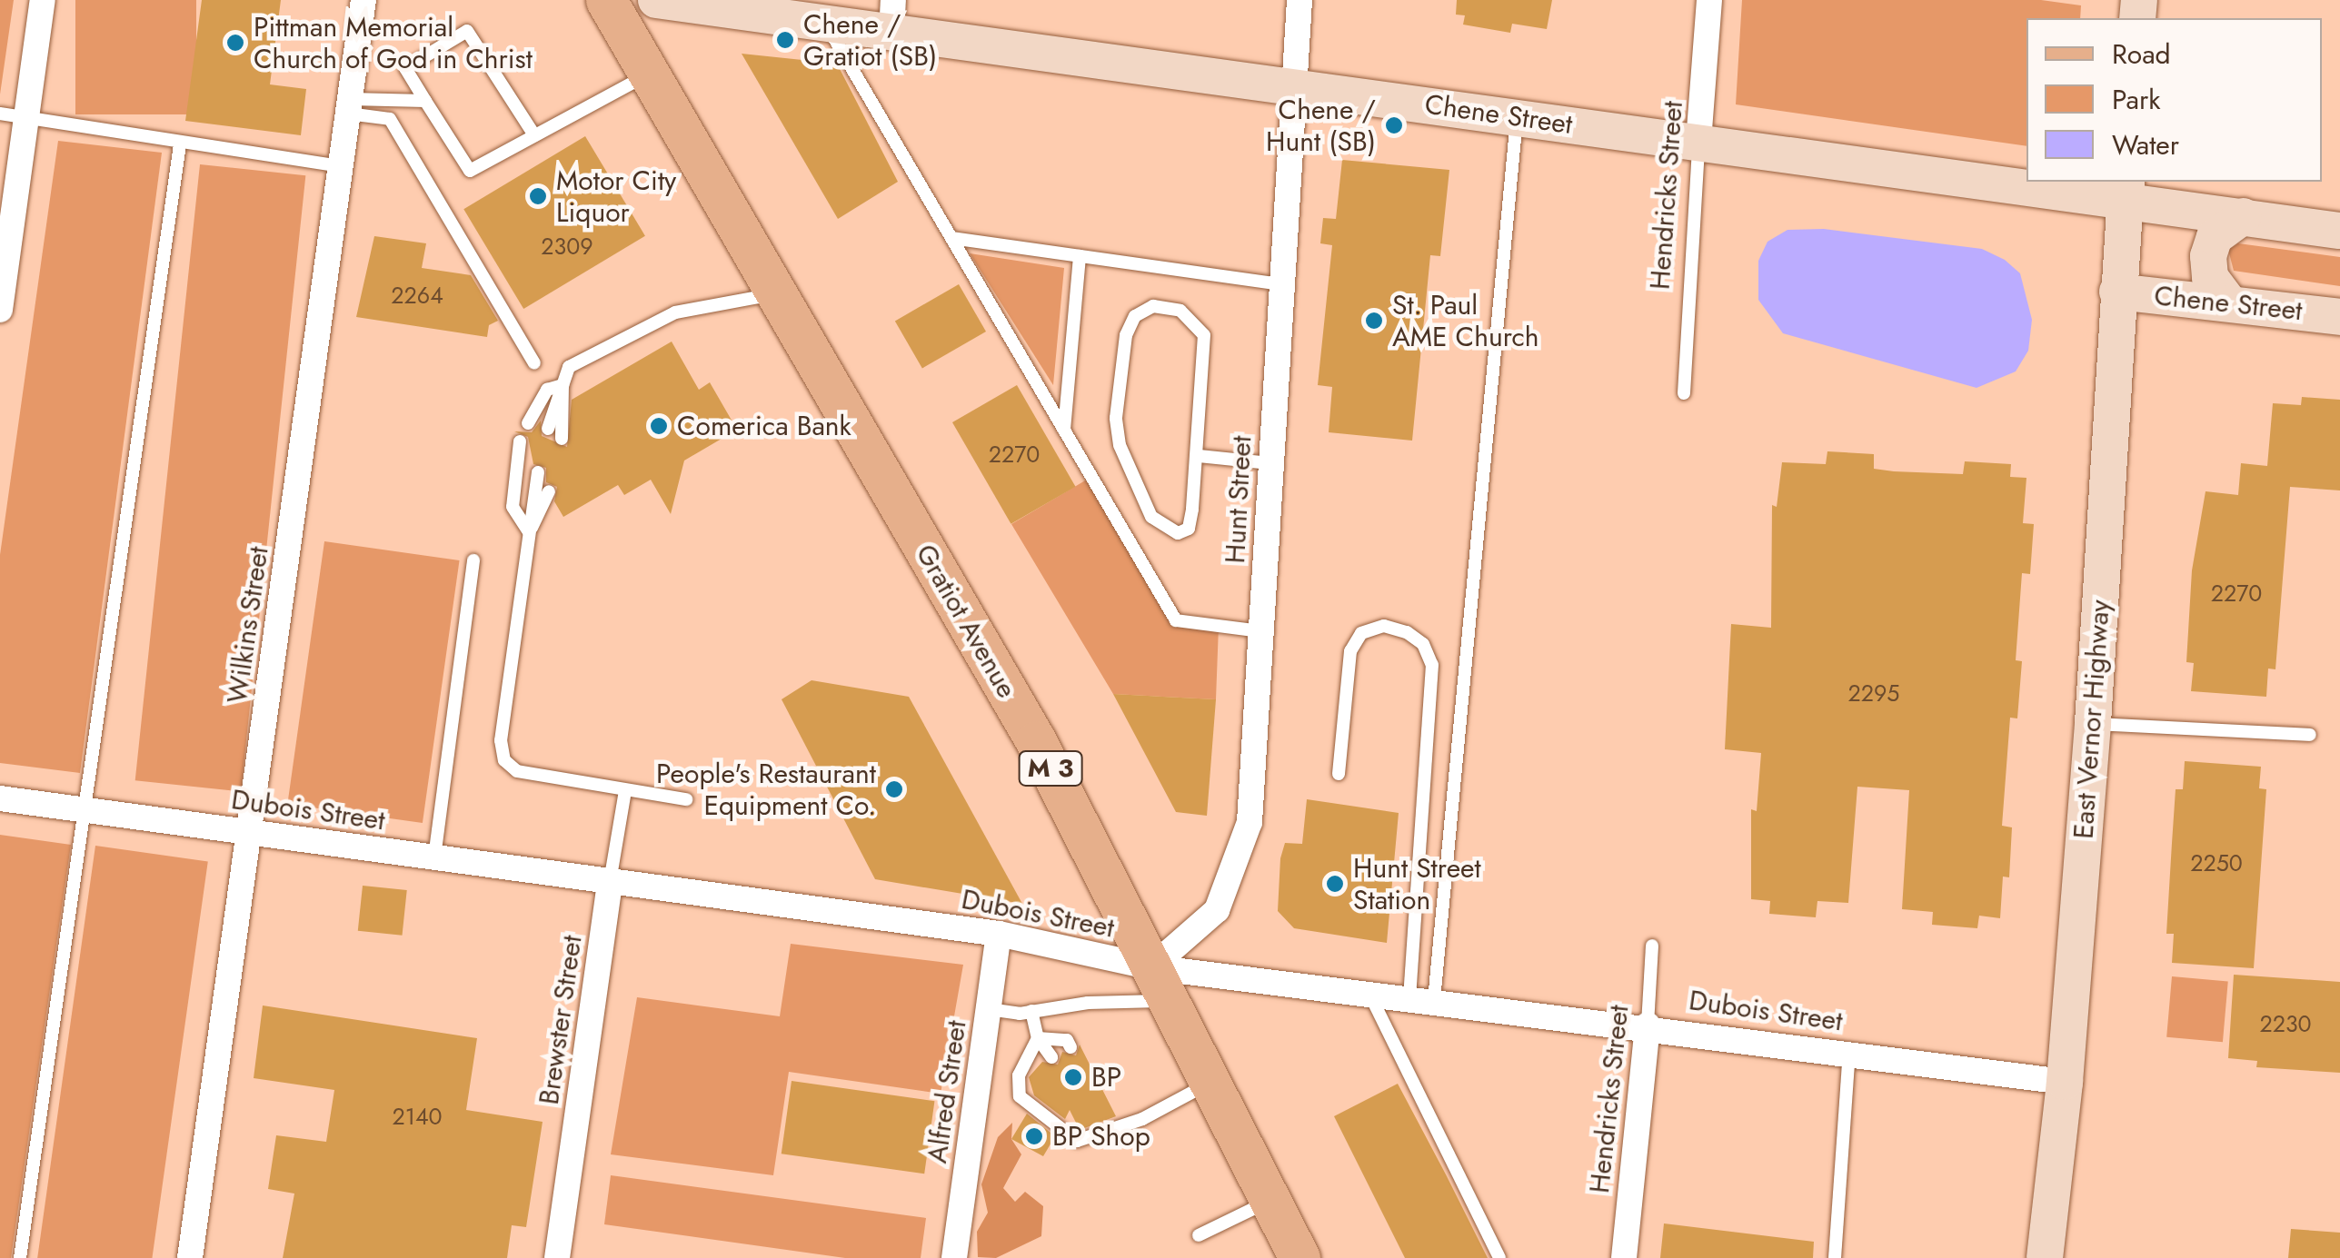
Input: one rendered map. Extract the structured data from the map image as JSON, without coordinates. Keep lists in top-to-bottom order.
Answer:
{
  "streets": {
    "main road": ["Gratiot Avenue", "M 3"],
    "street": [
      "Chene Street",
      "Hendricks Street",
      "Hunt Street",
      "Wilkins Street",
      "East Vernor Highway",
      "Dubois Street",
      "Brewster Street",
      "Alfred Street"
    ]
  },
  "crossings": [
    ["Chene Street", "Hendricks Street"],
    ["Chene Street", "Hunt Street"],
    ["Chene Street", "East Vernor Highway"],
    ["Hendricks Street", "Dubois Street"],
    ["Hunt Street", "Gratiot Avenue"],
    ["Hunt Street", "Dubois Street"],
    ["Gratiot Avenue", "Dubois Street"],
    ["Wilkins Street", "Dubois Street"],
    ["East Vernor Highway", "Dubois Street"],
    ["Dubois Street", "Brewster Street"],
    ["Dubois Street", "Alfred Street"]
  ],
  "places": [
    "Chene / Gratiot (SB)",
    "Pittman Memorial Church of God in Christ",
    "Chene / Hunt (SB)",
    "Motor City Liquor",
    "St. Paul AME Church",
    "Comerica Bank",
    "People's Restaurant Equipment Co.",
    "Hunt Street Station",
    "BP",
    "BP Shop"
  ],
  "house_numbers": [
    "2309",
    "2264",
    "2270",
    "2270",
    "2295",
    "2250",
    "2230",
    "2140"
  ],
  "legend": ["Road", "Park", "Water"]
}
